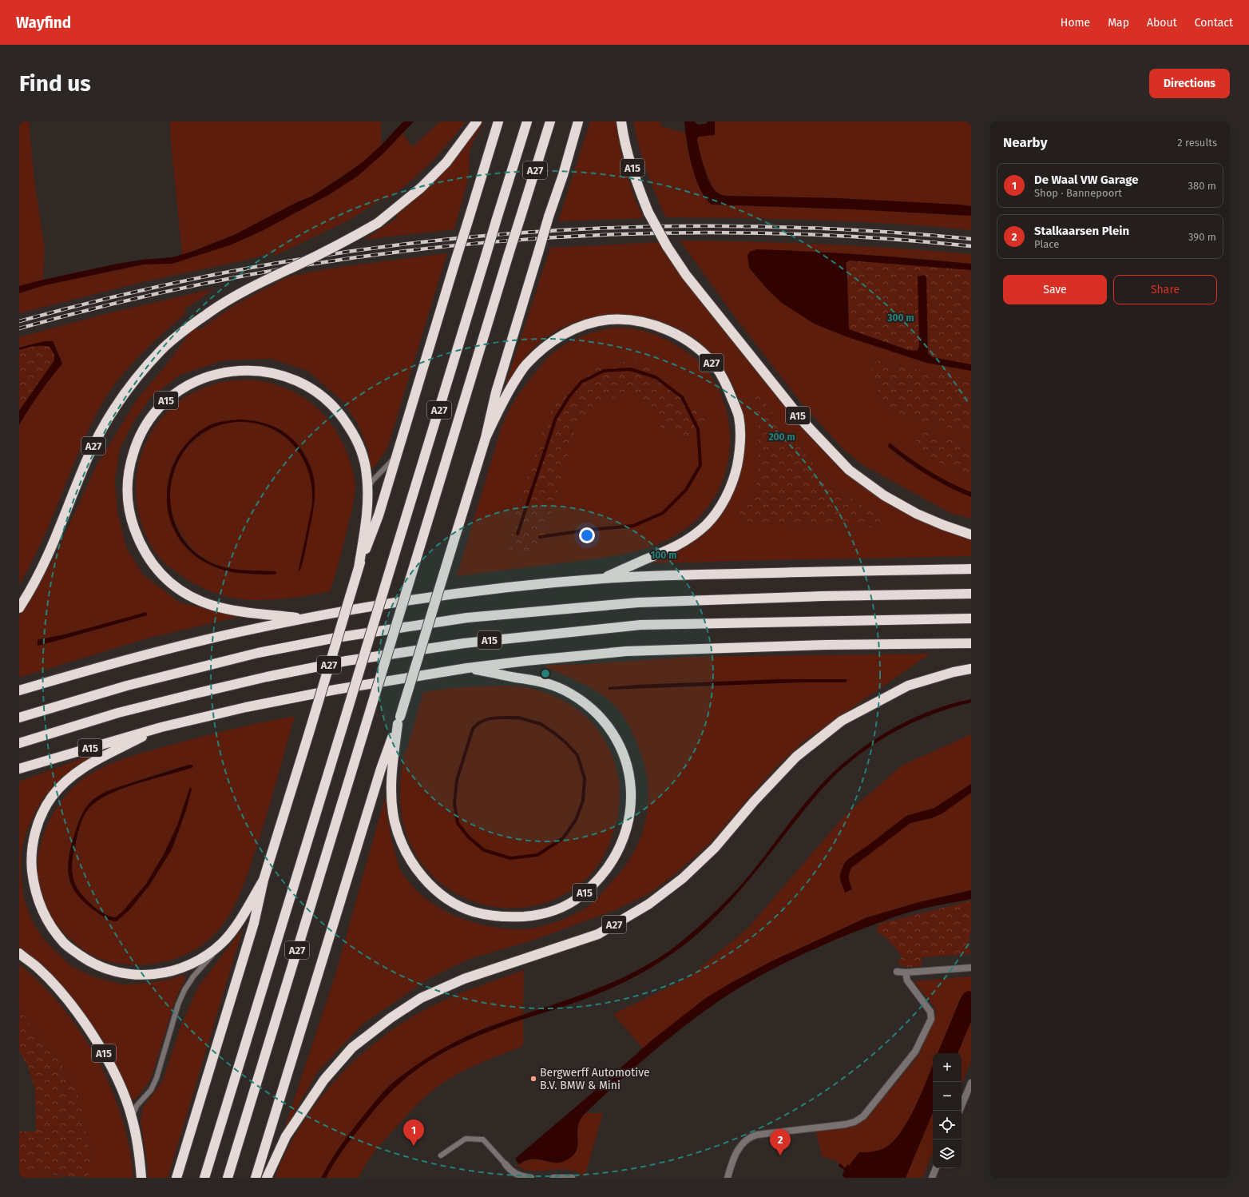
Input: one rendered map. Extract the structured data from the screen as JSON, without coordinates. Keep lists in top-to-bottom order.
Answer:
{
  "streets": {
    "highway": ["A15", "A27"]
  },
  "crossings": [
    ["A15", "A27"]
  ],
  "places": ["Bergwerff Automotive B.V. BMW & Mini"],
  "page": {
    "header": "Wayfind",
    "nav": [
      "Home",
      "Map",
      "About",
      "Contact"
    ],
    "buttons": [
      "Directions",
      ["Save", "Share"]
    ],
    "title": "Find us",
    "heading": ["Nearby", "2 results"],
    "list": [
      {
        "mark": "1",
        "name": "De Waal VW Garage",
        "note": "Shop · Bannepoort",
        "value": "380 m"
      },
      {
        "mark": "2",
        "name": "Stalkaarsen Plein",
        "note": "Place",
        "value": "390 m"
      }
    ],
    "map_buttons": ["+", "−"],
    "pins": ["1", "2"]
  },
  "rings": ["300 m", "200 m", "100 m"]
}
